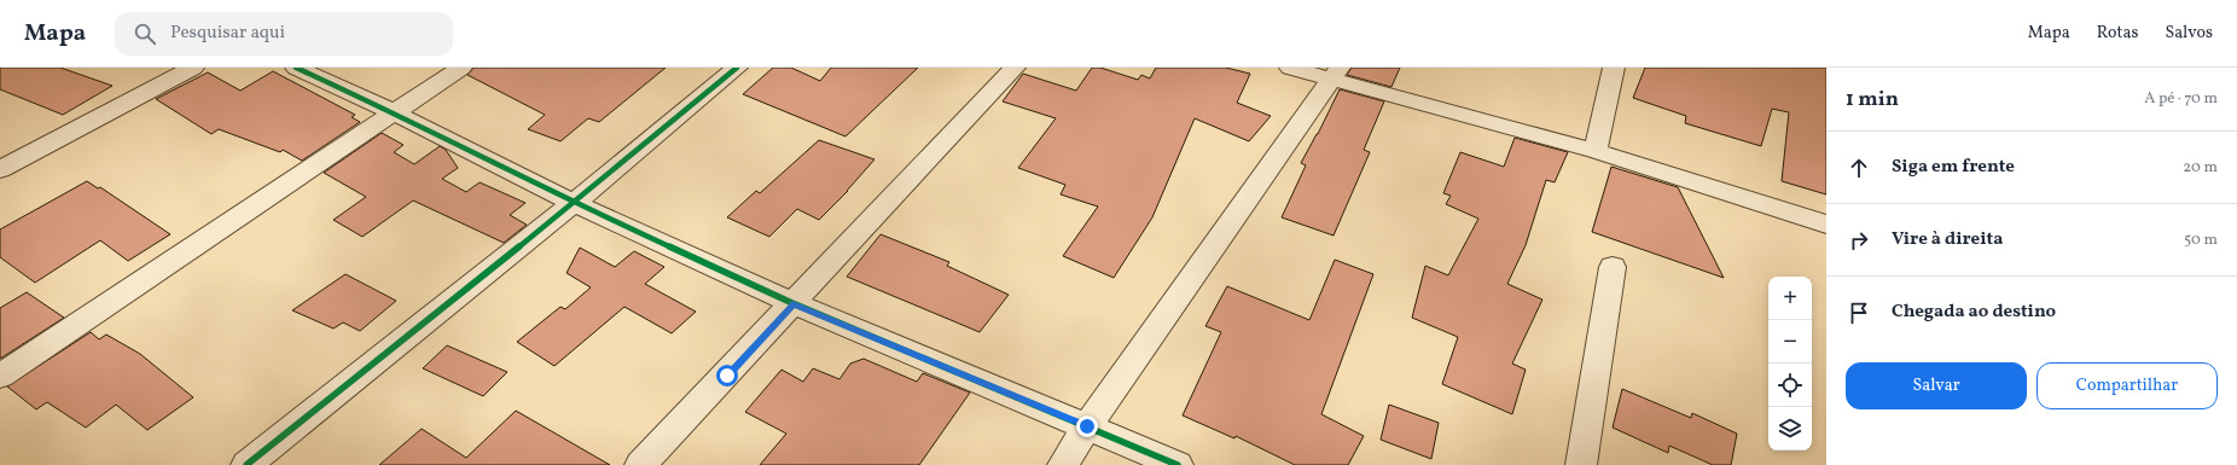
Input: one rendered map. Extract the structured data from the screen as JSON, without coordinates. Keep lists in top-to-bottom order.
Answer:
{
  "page": {
    "header": "Mapa",
    "search": "Pesquisar aqui",
    "nav": ["Mapa", "Rotas", "Salvos"],
    "heading": ["1 min", "A pé · 70 m"],
    "list": [
      ["Siga em frente", "20 m"],
      ["Vire à direita", "50 m"],
      "Chegada ao destino"
    ],
    "map_buttons": ["+", "−"],
    "buttons": ["Salvar", "Compartilhar"]
  }
}
